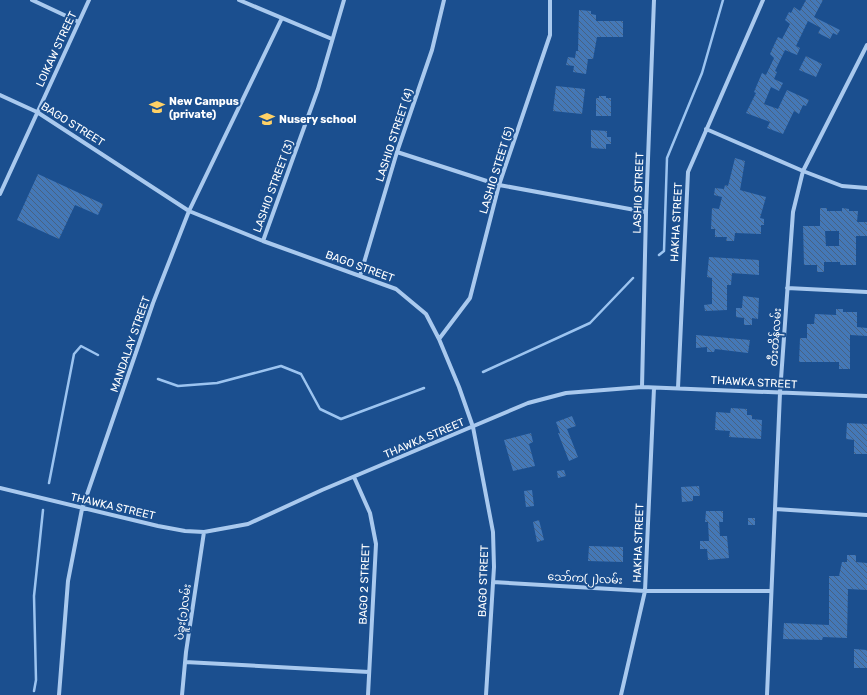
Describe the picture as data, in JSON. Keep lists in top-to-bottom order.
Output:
{
  "streets": {
    "street": [
      "LOIKAW STREET",
      "BAGO STREET",
      "LASHIO STREET (4)",
      "LASHIO STEET (5)",
      "LASHIO STREET (3)",
      "LASHIO STREET",
      "HAKHA STREET",
      "တီးတိန်လမ်း",
      "MANDALAY STREET",
      "THAWKA STREET",
      "သော်က(၂)လမ်း",
      "BAGO 2 STREET",
      "ပဲခူး(၁)လမ်း"
    ]
  },
  "crossings": [
    ["LOIKAW STREET", "BAGO STREET"],
    ["BAGO STREET", "LASHIO STREET (4)"],
    ["BAGO STREET", "LASHIO STEET (5)"],
    ["BAGO STREET", "LASHIO STREET (3)"],
    ["BAGO STREET", "MANDALAY STREET"],
    ["BAGO STREET", "THAWKA STREET"],
    ["BAGO STREET", "သော်က(၂)လမ်း"],
    ["LASHIO STREET", "THAWKA STREET"],
    ["HAKHA STREET", "THAWKA STREET"],
    ["HAKHA STREET", "သော်က(၂)လမ်း"],
    ["တီးတိန်လမ်း", "THAWKA STREET"],
    ["တီးတိန်လမ်း", "သော်က(၂)လမ်း"],
    ["MANDALAY STREET", "THAWKA STREET"],
    ["THAWKA STREET", "BAGO 2 STREET"],
    ["THAWKA STREET", "ပဲခူး(၁)လမ်း"]
  ],
  "places": {
    "school or university": ["New Campus (private)", "Nusery school"]
  }
}
